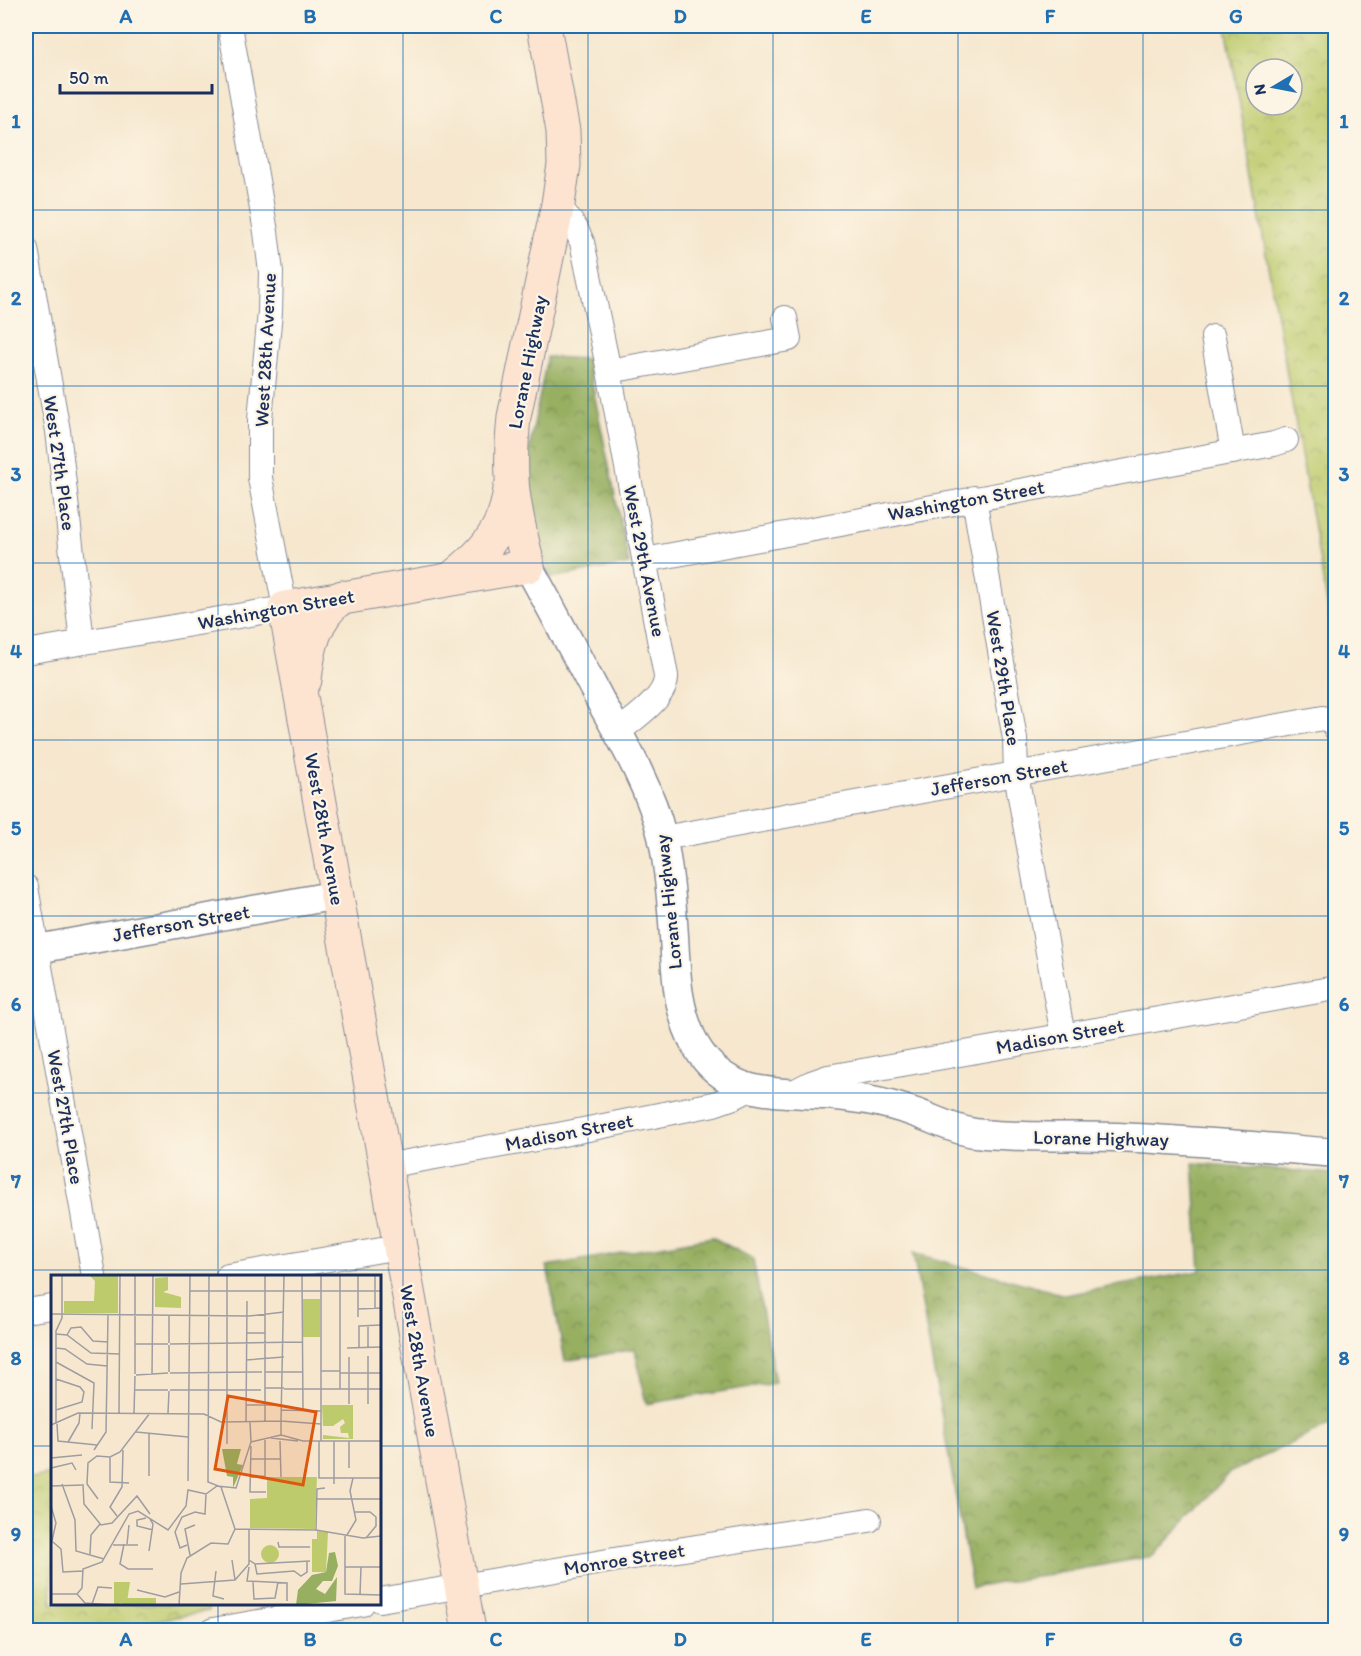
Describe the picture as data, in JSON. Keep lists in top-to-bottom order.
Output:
{
  "streets": {
    "main road": ["West 28th Avenue", "Lorane Highway", "Washington Street"],
    "street": [
      "West 27th Place",
      "West 29th Avenue",
      "West 29th Place",
      "Jefferson Street",
      "Madison Street",
      "Monroe Street"
    ]
  },
  "crossings": [
    ["West 28th Avenue", "Washington Street"],
    ["West 28th Avenue", "Jefferson Street"],
    ["West 28th Avenue", "Madison Street"],
    ["West 28th Avenue", "Monroe Street"],
    ["Lorane Highway", "Washington Street"],
    ["Lorane Highway", "West 29th Avenue"],
    ["Lorane Highway", "Jefferson Street"],
    ["Lorane Highway", "Madison Street"],
    ["West 27th Place", "Washington Street"],
    ["West 27th Place", "Jefferson Street"],
    ["Washington Street", "West 29th Avenue"],
    ["Washington Street", "West 29th Place"],
    ["West 29th Place", "Jefferson Street"],
    ["West 29th Place", "Madison Street"]
  ],
  "scale_bar": "50 m",
  "north": "left",
  "grid": {
    "columns": [
      "A",
      "B",
      "C",
      "D",
      "E",
      "F",
      "G"
    ],
    "rows": [
      "1",
      "2",
      "3",
      "4",
      "5",
      "6",
      "7",
      "8",
      "9"
    ]
  }
}
